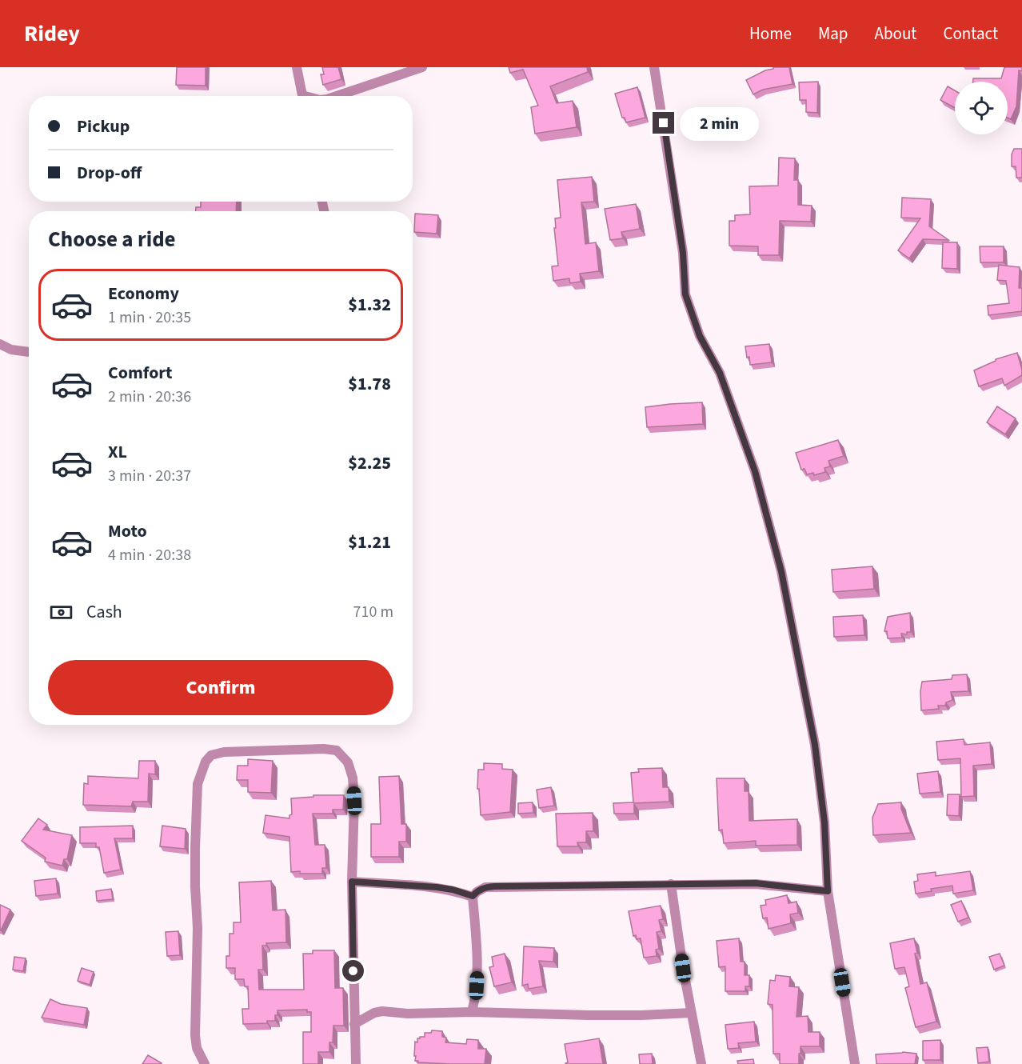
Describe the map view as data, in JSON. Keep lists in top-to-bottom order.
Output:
{
  "page": {
    "header": "Ridey",
    "nav": [
      "Home",
      "Map",
      "About",
      "Contact"
    ],
    "banner": ["Pickup", "Drop-off"],
    "bubble": "2 min",
    "heading": "Choose a ride",
    "list": [
      {
        "name": "Economy",
        "note": "1 min · 20:35",
        "value": "$1.32"
      },
      {
        "name": "Comfort",
        "note": "2 min · 20:36",
        "value": "$1.78"
      },
      {
        "name": "XL",
        "note": "3 min · 20:37",
        "value": "$2.25"
      },
      {
        "name": "Moto",
        "note": "4 min · 20:38",
        "value": "$1.21"
      }
    ],
    "pay": ["Cash", "710 m"],
    "buttons": "Confirm"
  }
}
